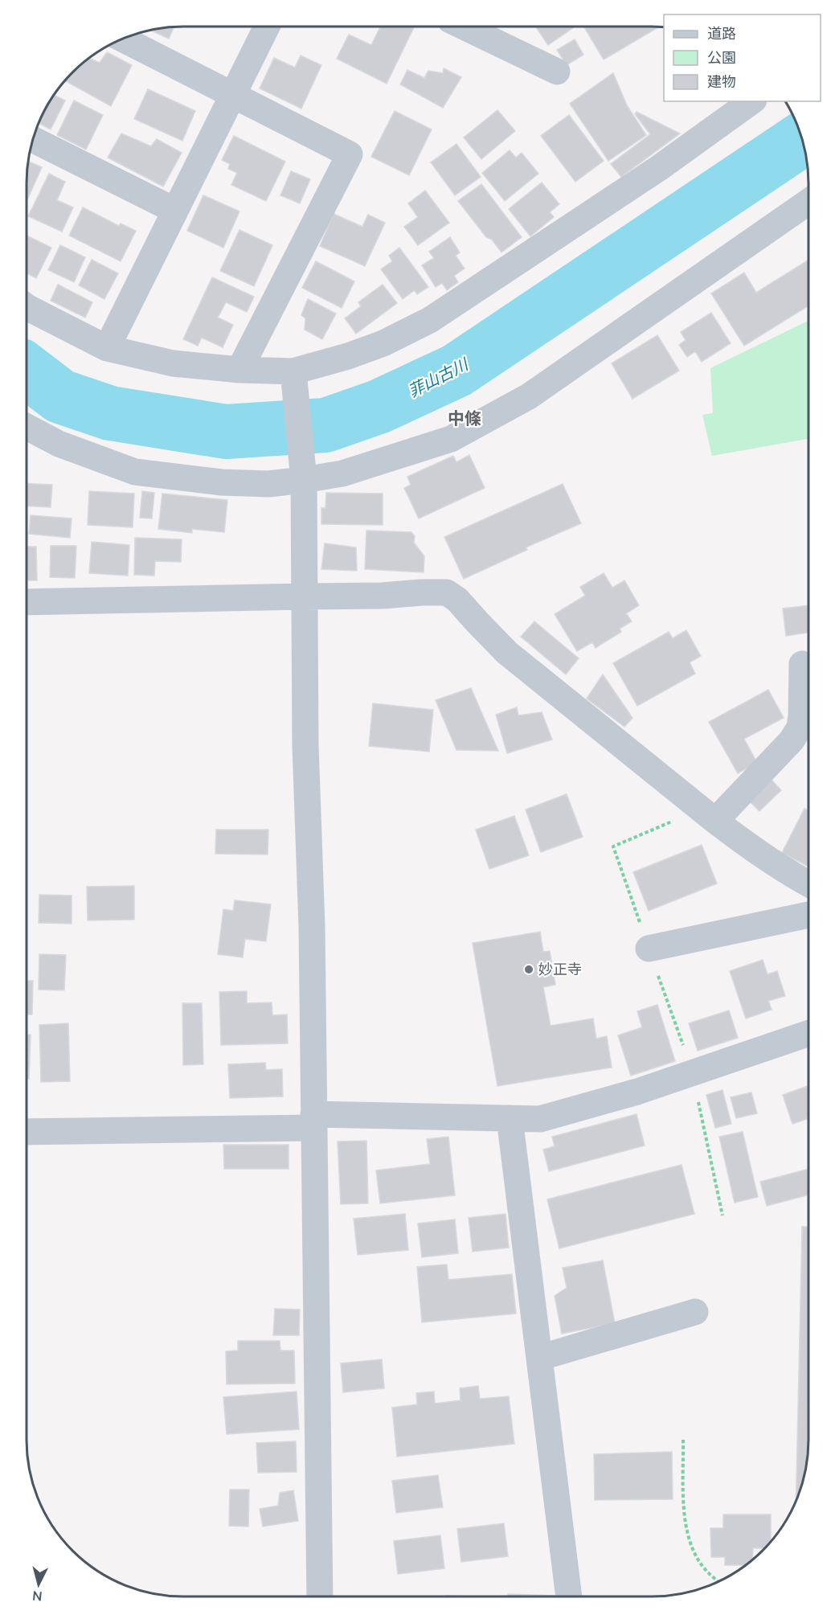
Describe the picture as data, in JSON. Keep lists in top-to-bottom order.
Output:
{
  "districts": ["中條"],
  "water": ["菲山古川"],
  "places": ["妙正寺"],
  "legend": ["道路", "公園", "建物"],
  "north": "bottom"
}
